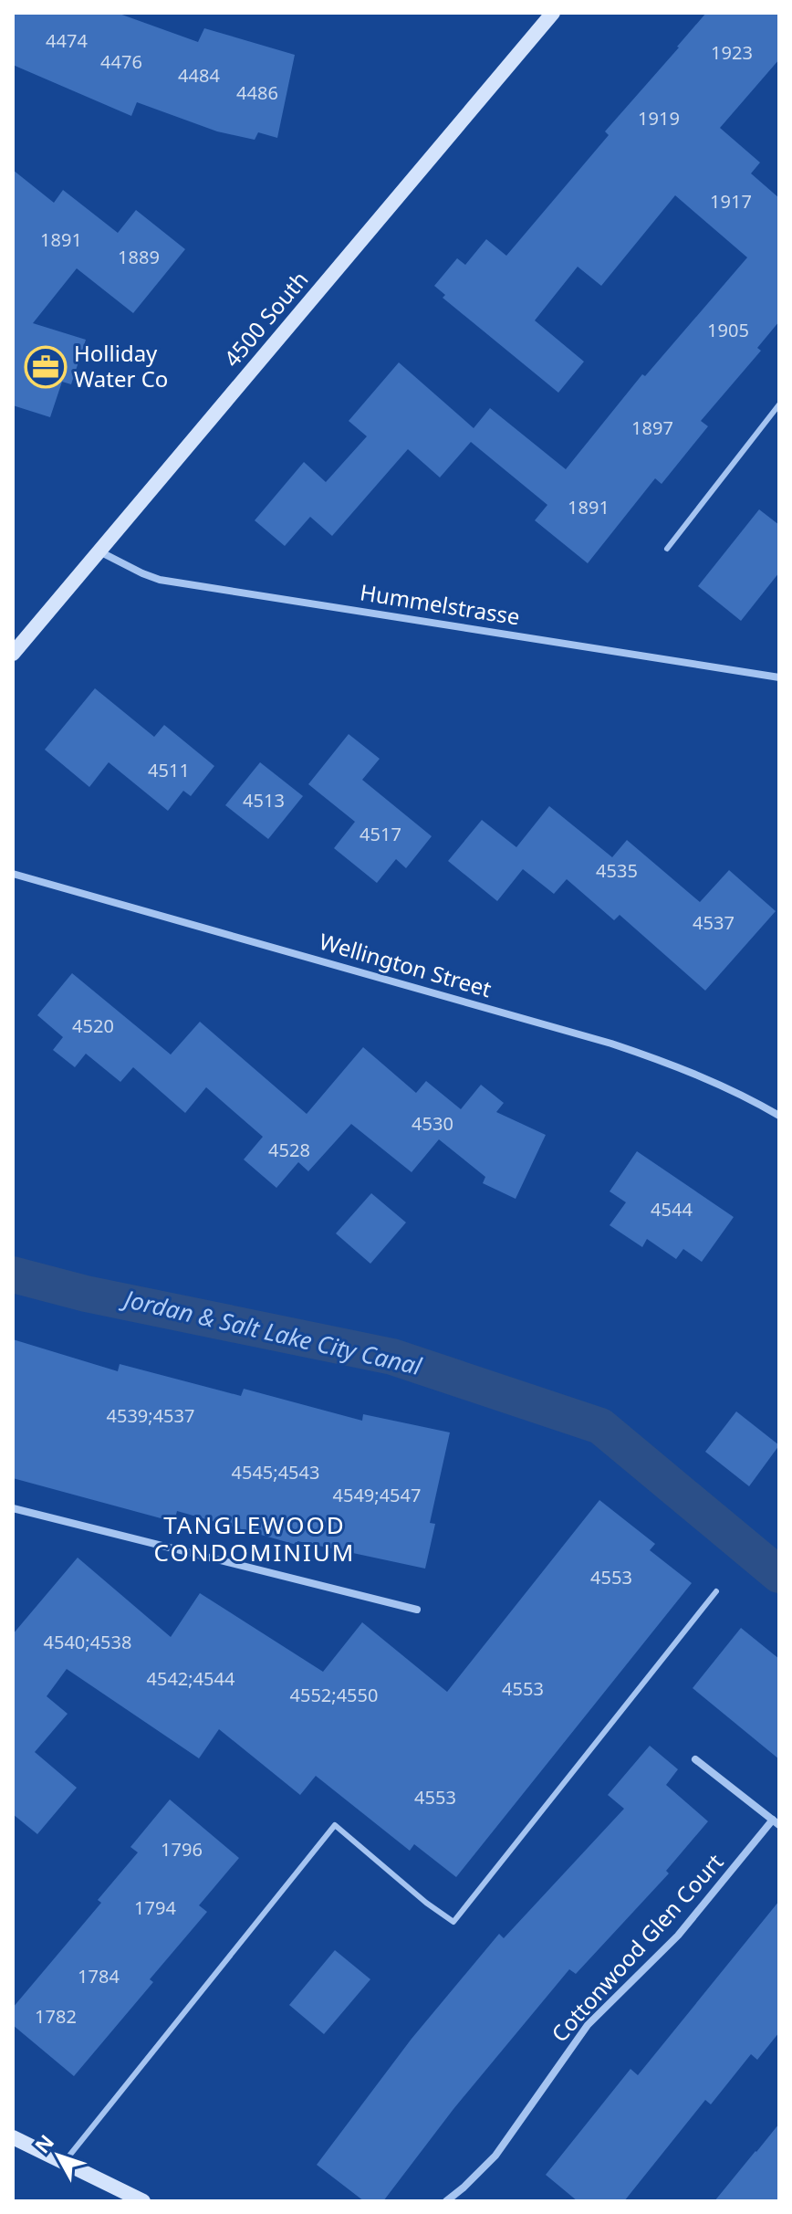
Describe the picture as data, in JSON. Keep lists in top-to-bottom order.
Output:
{
  "streets": {
    "main road": ["4500 South"],
    "street": ["Hummelstrasse", "Wellington Street", "Cottonwood Glen Court"]
  },
  "crossings": [
    ["4500 South", "Hummelstrasse"]
  ],
  "districts": ["TANGLEWOOD CONDOMINIUM"],
  "water": ["Jordan & Salt Lake City Canal"],
  "places": {
    "office": ["Holliday Water Co"]
  },
  "house_numbers": [
    "4474",
    "1923",
    "4476",
    "4484",
    "4486",
    "1919",
    "1917",
    "1891",
    "1889",
    "1905",
    "1897",
    "1891",
    "4511",
    "4513",
    "4517",
    "4535",
    "4537",
    "4520",
    "4530",
    "4528",
    "4544",
    "4539;4537",
    "4545;4543",
    "4549;4547",
    "4553",
    "4540;4538",
    "4542;4544",
    "4553",
    "4552;4550",
    "4553",
    "1796",
    "1794",
    "1784",
    "1782"
  ],
  "north": "top left"
}
